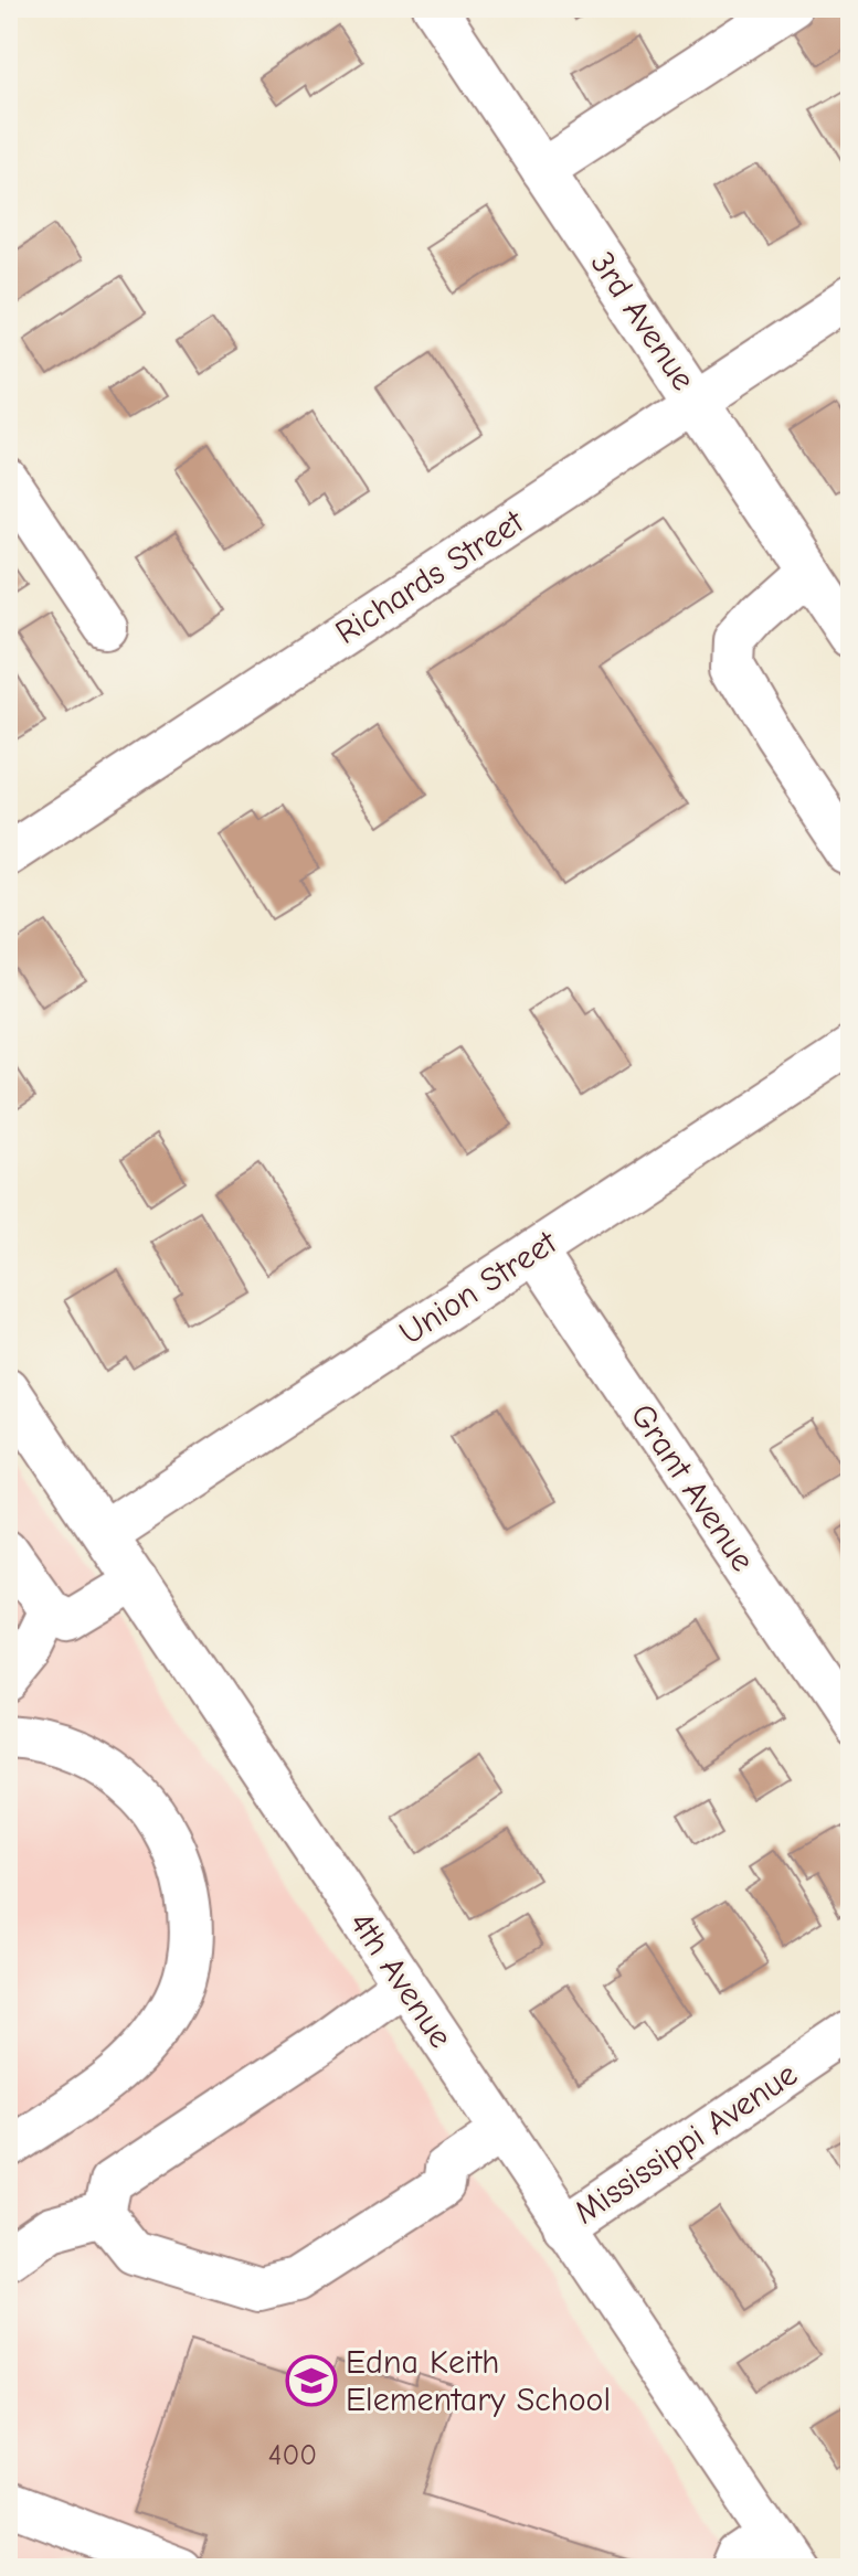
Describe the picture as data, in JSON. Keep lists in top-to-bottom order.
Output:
{
  "streets": {
    "street": [
      "3rd Avenue",
      "Richards Street",
      "Union Street",
      "Grant Avenue",
      "4th Avenue",
      "Mississippi Avenue"
    ]
  },
  "crossings": [
    ["3rd Avenue", "Richards Street"],
    ["Union Street", "Grant Avenue"],
    ["Union Street", "4th Avenue"],
    ["4th Avenue", "Mississippi Avenue"]
  ],
  "places": {
    "school or university": ["Edna Keith Elementary School"]
  },
  "house_numbers": ["400"]
}
